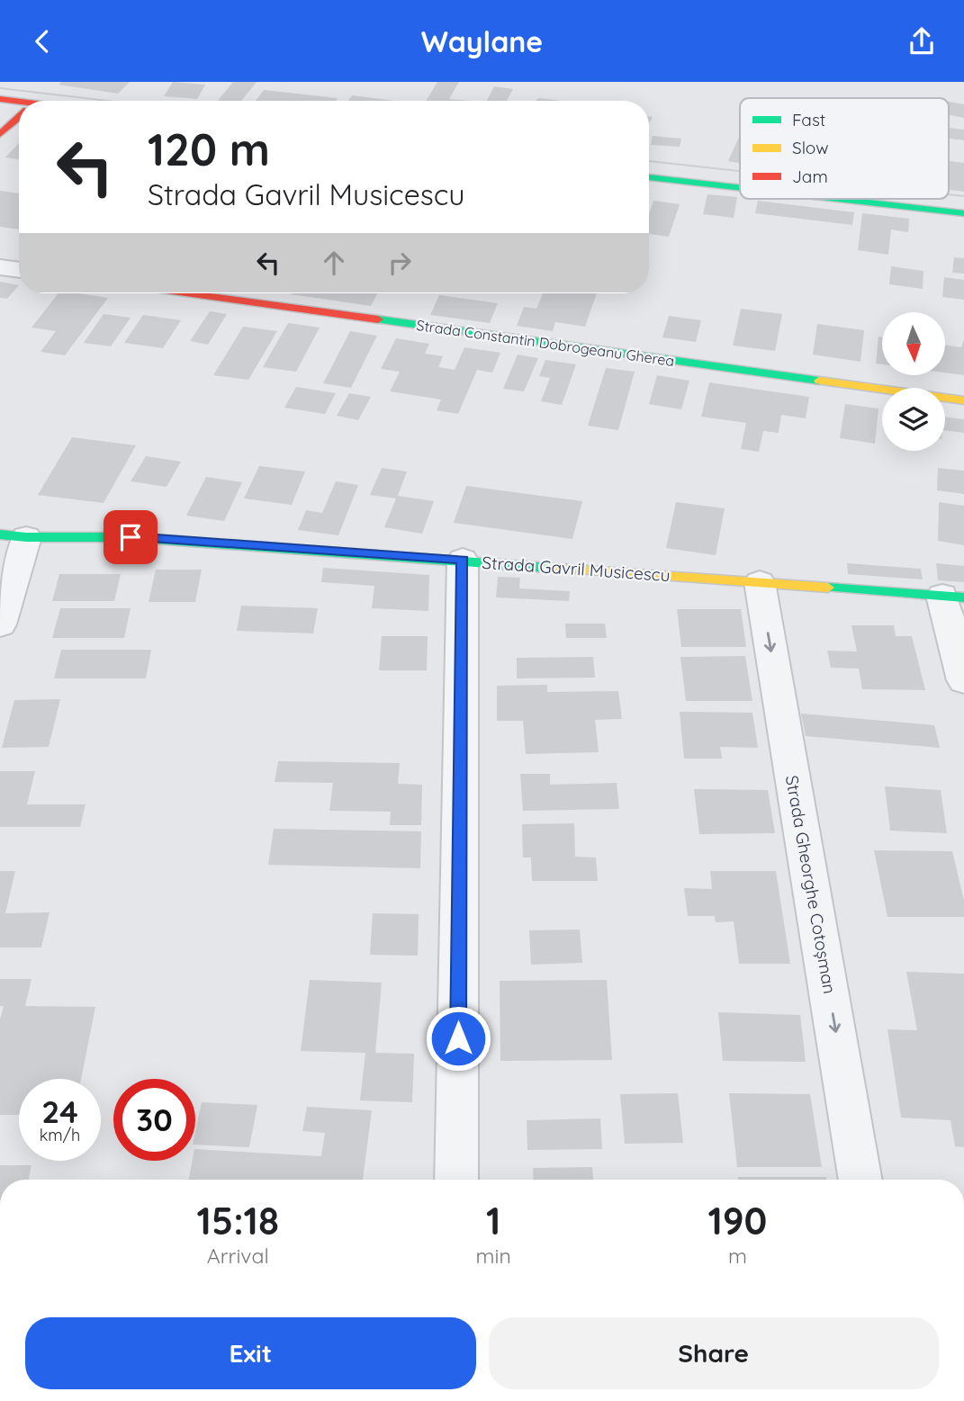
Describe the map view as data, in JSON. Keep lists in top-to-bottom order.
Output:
{
  "streets": {
    "street": ["Strada Constantin Dobrogeanu Gherea", "Strada Gavril Musicescu", "Strada Gheorghe Cotoșman"]
  },
  "crossings": [
    ["Strada Gavril Musicescu", "Strada Gheorghe Cotoșman"]
  ],
  "one_way": ["Strada Gheorghe Cotoșman"],
  "legend": ["Fast", "Slow", "Jam"],
  "north": "bottom",
  "page": {
    "header": "Waylane",
    "turn": ["120 m", "Strada Gavril Musicescu"],
    "speed": "24 km/h",
    "limit": "30",
    "eta": [
      "15:18",
      "Arrival",
      "1",
      "min",
      "190",
      "m"
    ],
    "buttons": ["Exit", "Share"]
  }
}
